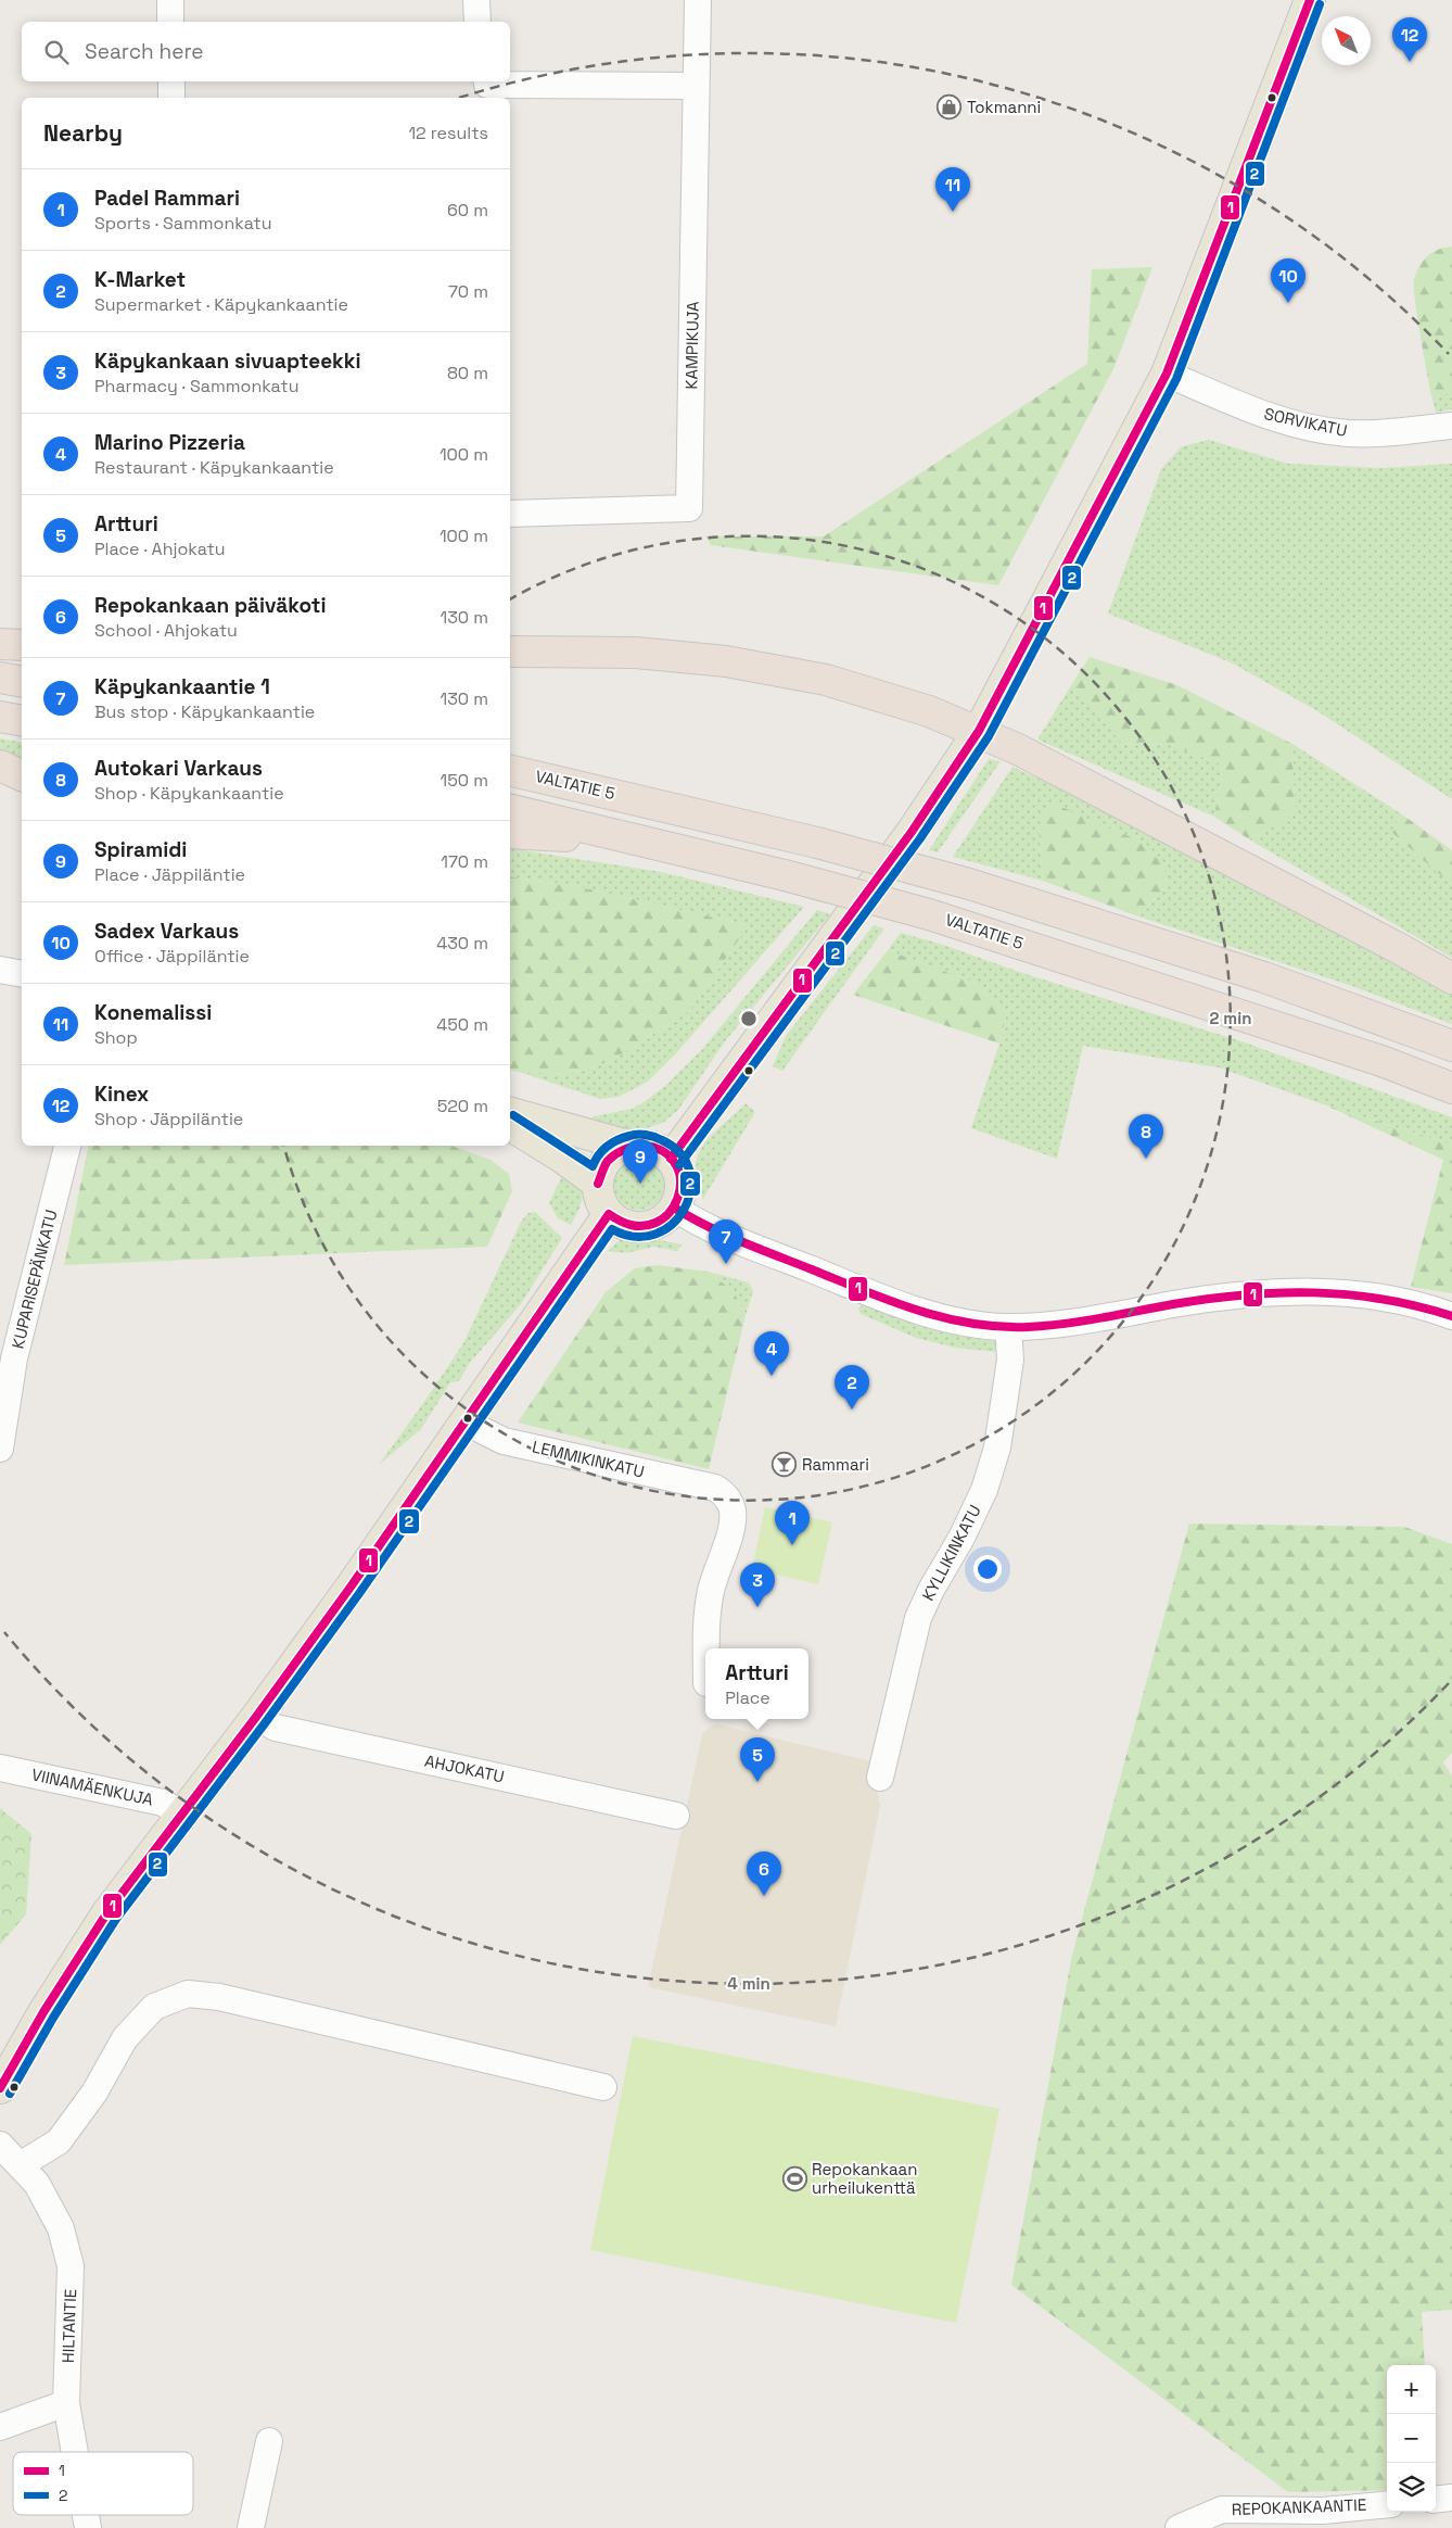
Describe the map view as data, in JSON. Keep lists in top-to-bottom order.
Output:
{
  "streets": {
    "highway": ["VALTATIE 5"],
    "street": [
      "KAMPIKUJA",
      "SORVIKATU",
      "KUPARISEPÄNKATU",
      "LEMMIKINKATU",
      "KYLLIKINKATU",
      "AHJOKATU",
      "VIINAMÄENKUJA",
      "HILTANTIE",
      "REPOKANKAANTIE"
    ]
  },
  "places": {
    "shop": ["Tokmanni"],
    "bar": ["Rammari"],
    "sports": ["Repokankaan urheilukenttä"]
  },
  "lines": ["transit line 1", "transit line 2"],
  "legend": ["1", "2"],
  "north": "top left",
  "page": {
    "pins": [
      "12",
      "11",
      "10",
      "8",
      "9",
      "7",
      "4",
      "2",
      "1",
      "3",
      "5",
      "6"
    ],
    "search": "Search here",
    "heading": ["Nearby", "12 results"],
    "list": [
      {
        "mark": "1",
        "name": "Padel Rammari",
        "note": "Sports · Sammonkatu",
        "value": "60 m"
      },
      {
        "mark": "2",
        "name": "K-Market",
        "note": "Supermarket · Käpykankaantie",
        "value": "70 m"
      },
      {
        "mark": "3",
        "name": "Käpykankaan sivuapteekki",
        "note": "Pharmacy · Sammonkatu",
        "value": "80 m"
      },
      {
        "mark": "4",
        "name": "Marino Pizzeria",
        "note": "Restaurant · Käpykankaantie",
        "value": "100 m"
      },
      {
        "mark": "5",
        "name": "Artturi",
        "note": "Place · Ahjokatu",
        "value": "100 m"
      },
      {
        "mark": "6",
        "name": "Repokankaan päiväkoti",
        "note": "School · Ahjokatu",
        "value": "130 m"
      },
      {
        "mark": "7",
        "name": "Käpykankaantie 1",
        "note": "Bus stop · Käpykankaantie",
        "value": "130 m"
      },
      {
        "mark": "8",
        "name": "Autokari Varkaus",
        "note": "Shop · Käpykankaantie",
        "value": "150 m"
      },
      {
        "mark": "9",
        "name": "Spiramidi",
        "note": "Place · Jäppiläntie",
        "value": "170 m"
      },
      {
        "mark": "10",
        "name": "Sadex Varkaus",
        "note": "Office · Jäppiläntie",
        "value": "430 m"
      },
      {
        "mark": "11",
        "name": "Konemalissi",
        "note": "Shop",
        "value": "450 m"
      },
      {
        "mark": "12",
        "name": "Kinex",
        "note": "Shop · Jäppiläntie",
        "value": "520 m"
      }
    ],
    "popup": ["Artturi", "Place"],
    "map_buttons": ["+", "−"]
  },
  "rings": ["2 min", "4 min"]
}
